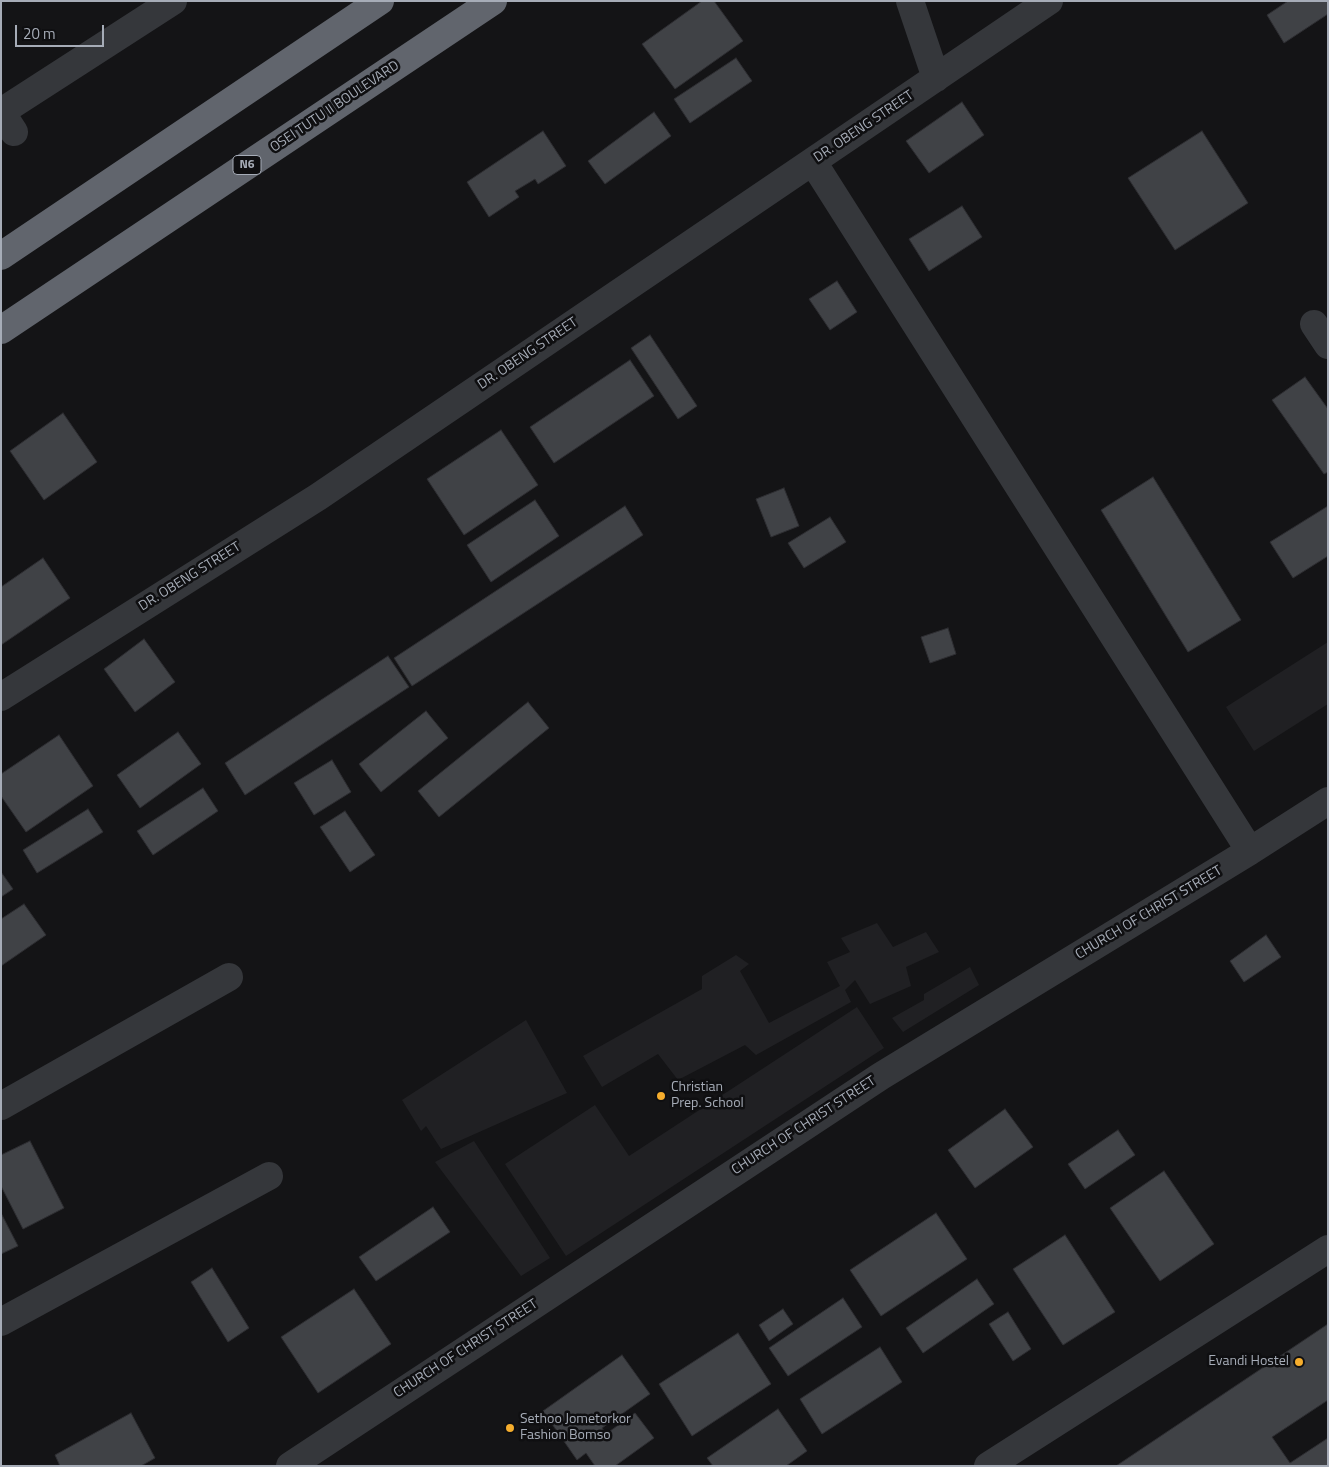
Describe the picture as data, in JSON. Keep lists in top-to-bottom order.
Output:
{
  "streets": {
    "highway": ["OSEI TUTU II BOULEVARD", "N6"],
    "street": ["DR. OBENG STREET", "CHURCH OF CHRIST STREET"]
  },
  "places": ["Christian Prep. School", "Evandi Hostel", "Sethoo Jometorkor Fashion Bomso"],
  "scale_bar": "20 m"
}
